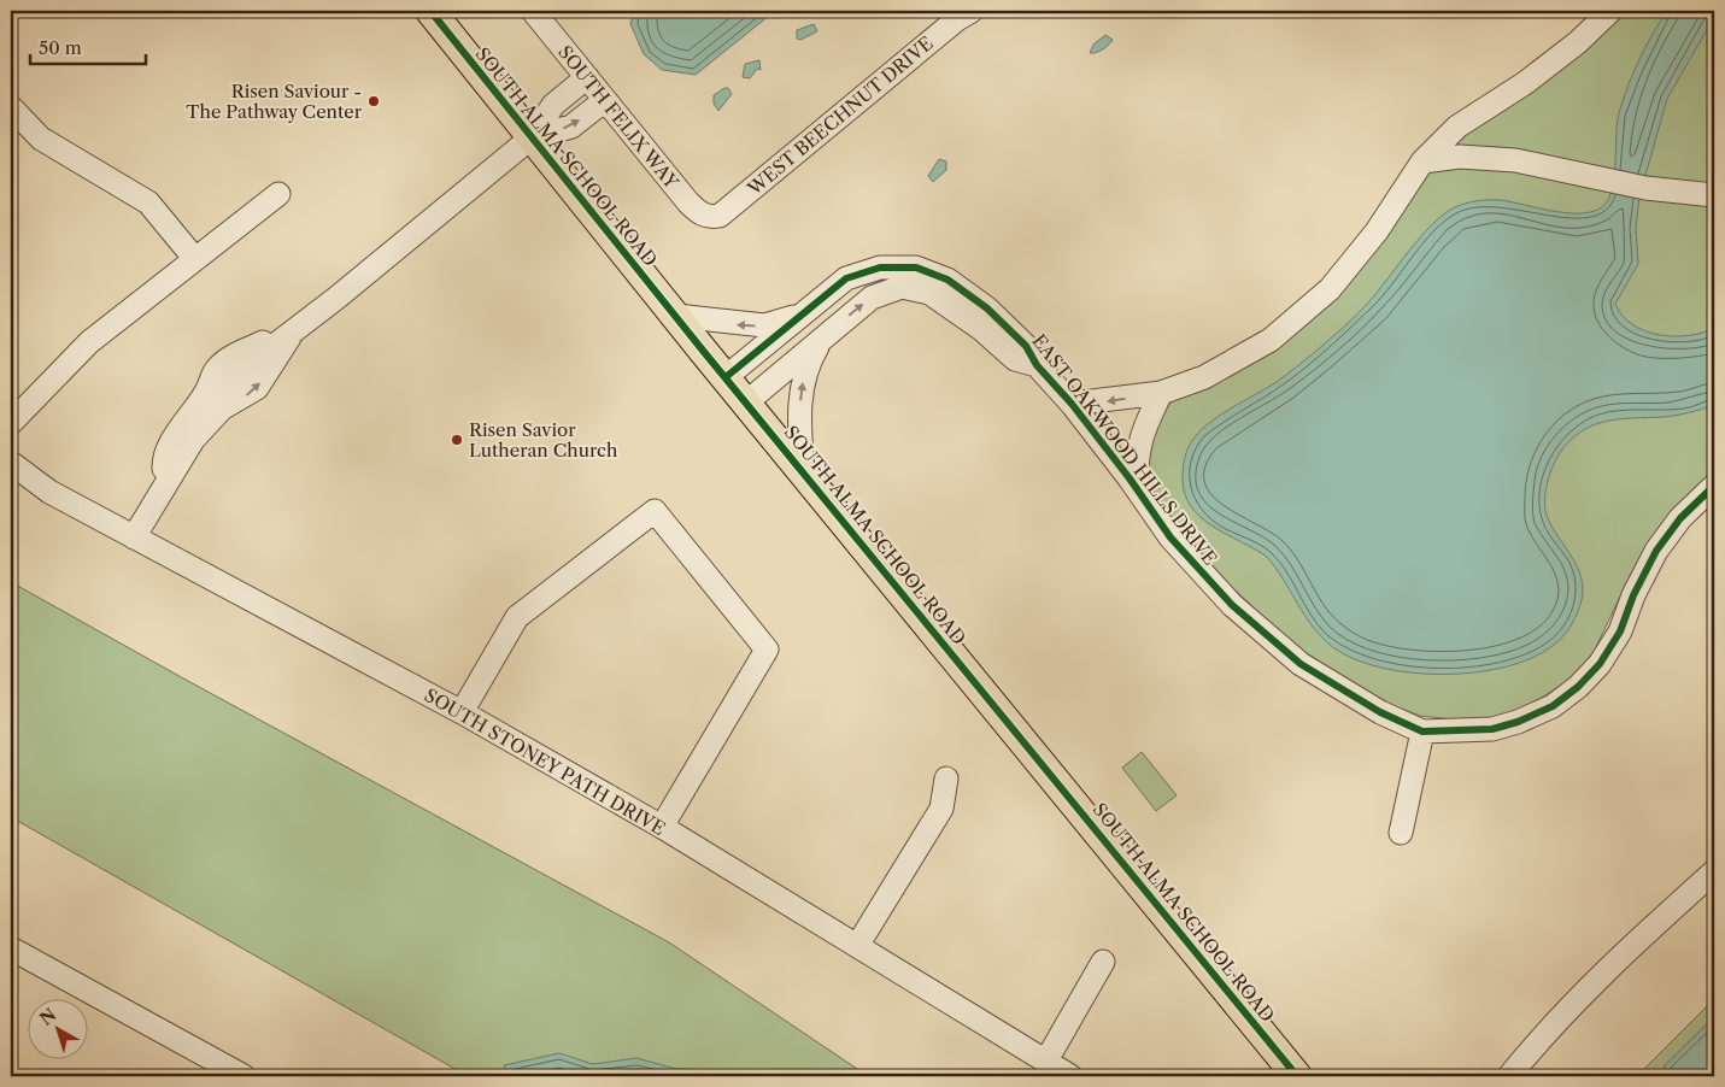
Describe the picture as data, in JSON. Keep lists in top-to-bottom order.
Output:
{
  "streets": {
    "main road": ["SOUTH ALMA SCHOOL ROAD"],
    "street": [
      "WEST BEECHNUT DRIVE",
      "SOUTH FELIX WAY",
      "EAST OAKWOOD HILLS DRIVE",
      "SOUTH STONEY PATH DRIVE"
    ]
  },
  "crossings": [
    ["WEST BEECHNUT DRIVE", "SOUTH FELIX WAY"],
    ["SOUTH ALMA SCHOOL ROAD", "EAST OAKWOOD HILLS DRIVE"]
  ],
  "places": ["Risen Saviour - The Pathway Center", "Risen Savior Lutheran Church"],
  "scale_bar": "50 m",
  "north": "top left"
}
